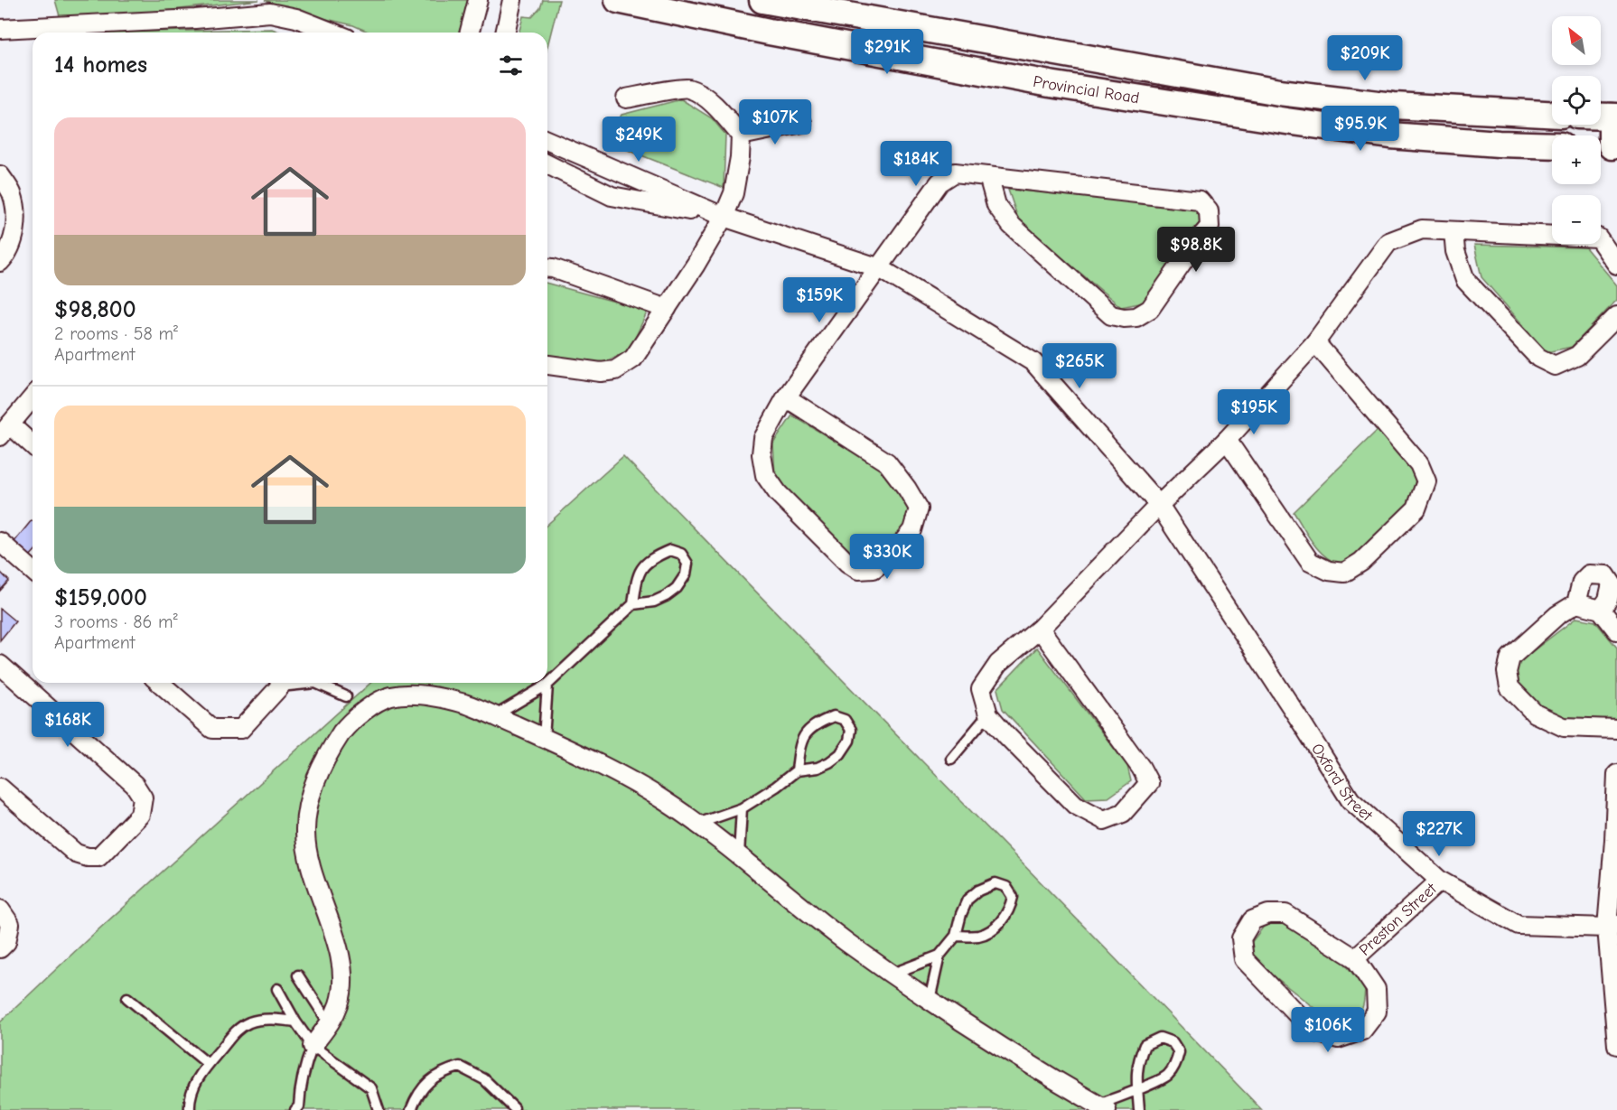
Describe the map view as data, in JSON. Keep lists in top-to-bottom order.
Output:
{
  "streets": {
    "street": ["Provincial Road", "Oxford Street", "Preston Street"]
  },
  "crossings": [
    ["Oxford Street", "Preston Street"]
  ],
  "north": "top left",
  "page": {
    "map_buttons": ["+", "−"],
    "price": [
      "$291K",
      "$209K",
      "$107K",
      "$95.9K",
      "$249K",
      "$184K",
      "$98.8K",
      "$159K",
      "$265K",
      "$195K",
      "$330K",
      "$168K",
      "$227K",
      "$106K"
    ],
    "heading": "14 homes",
    "list": [
      {
        "name": "$98,800",
        "note": "2 rooms · 58 m² · Apartment"
      },
      {
        "name": "$159,000",
        "note": "3 rooms · 86 m² · Apartment"
      }
    ]
  }
}
